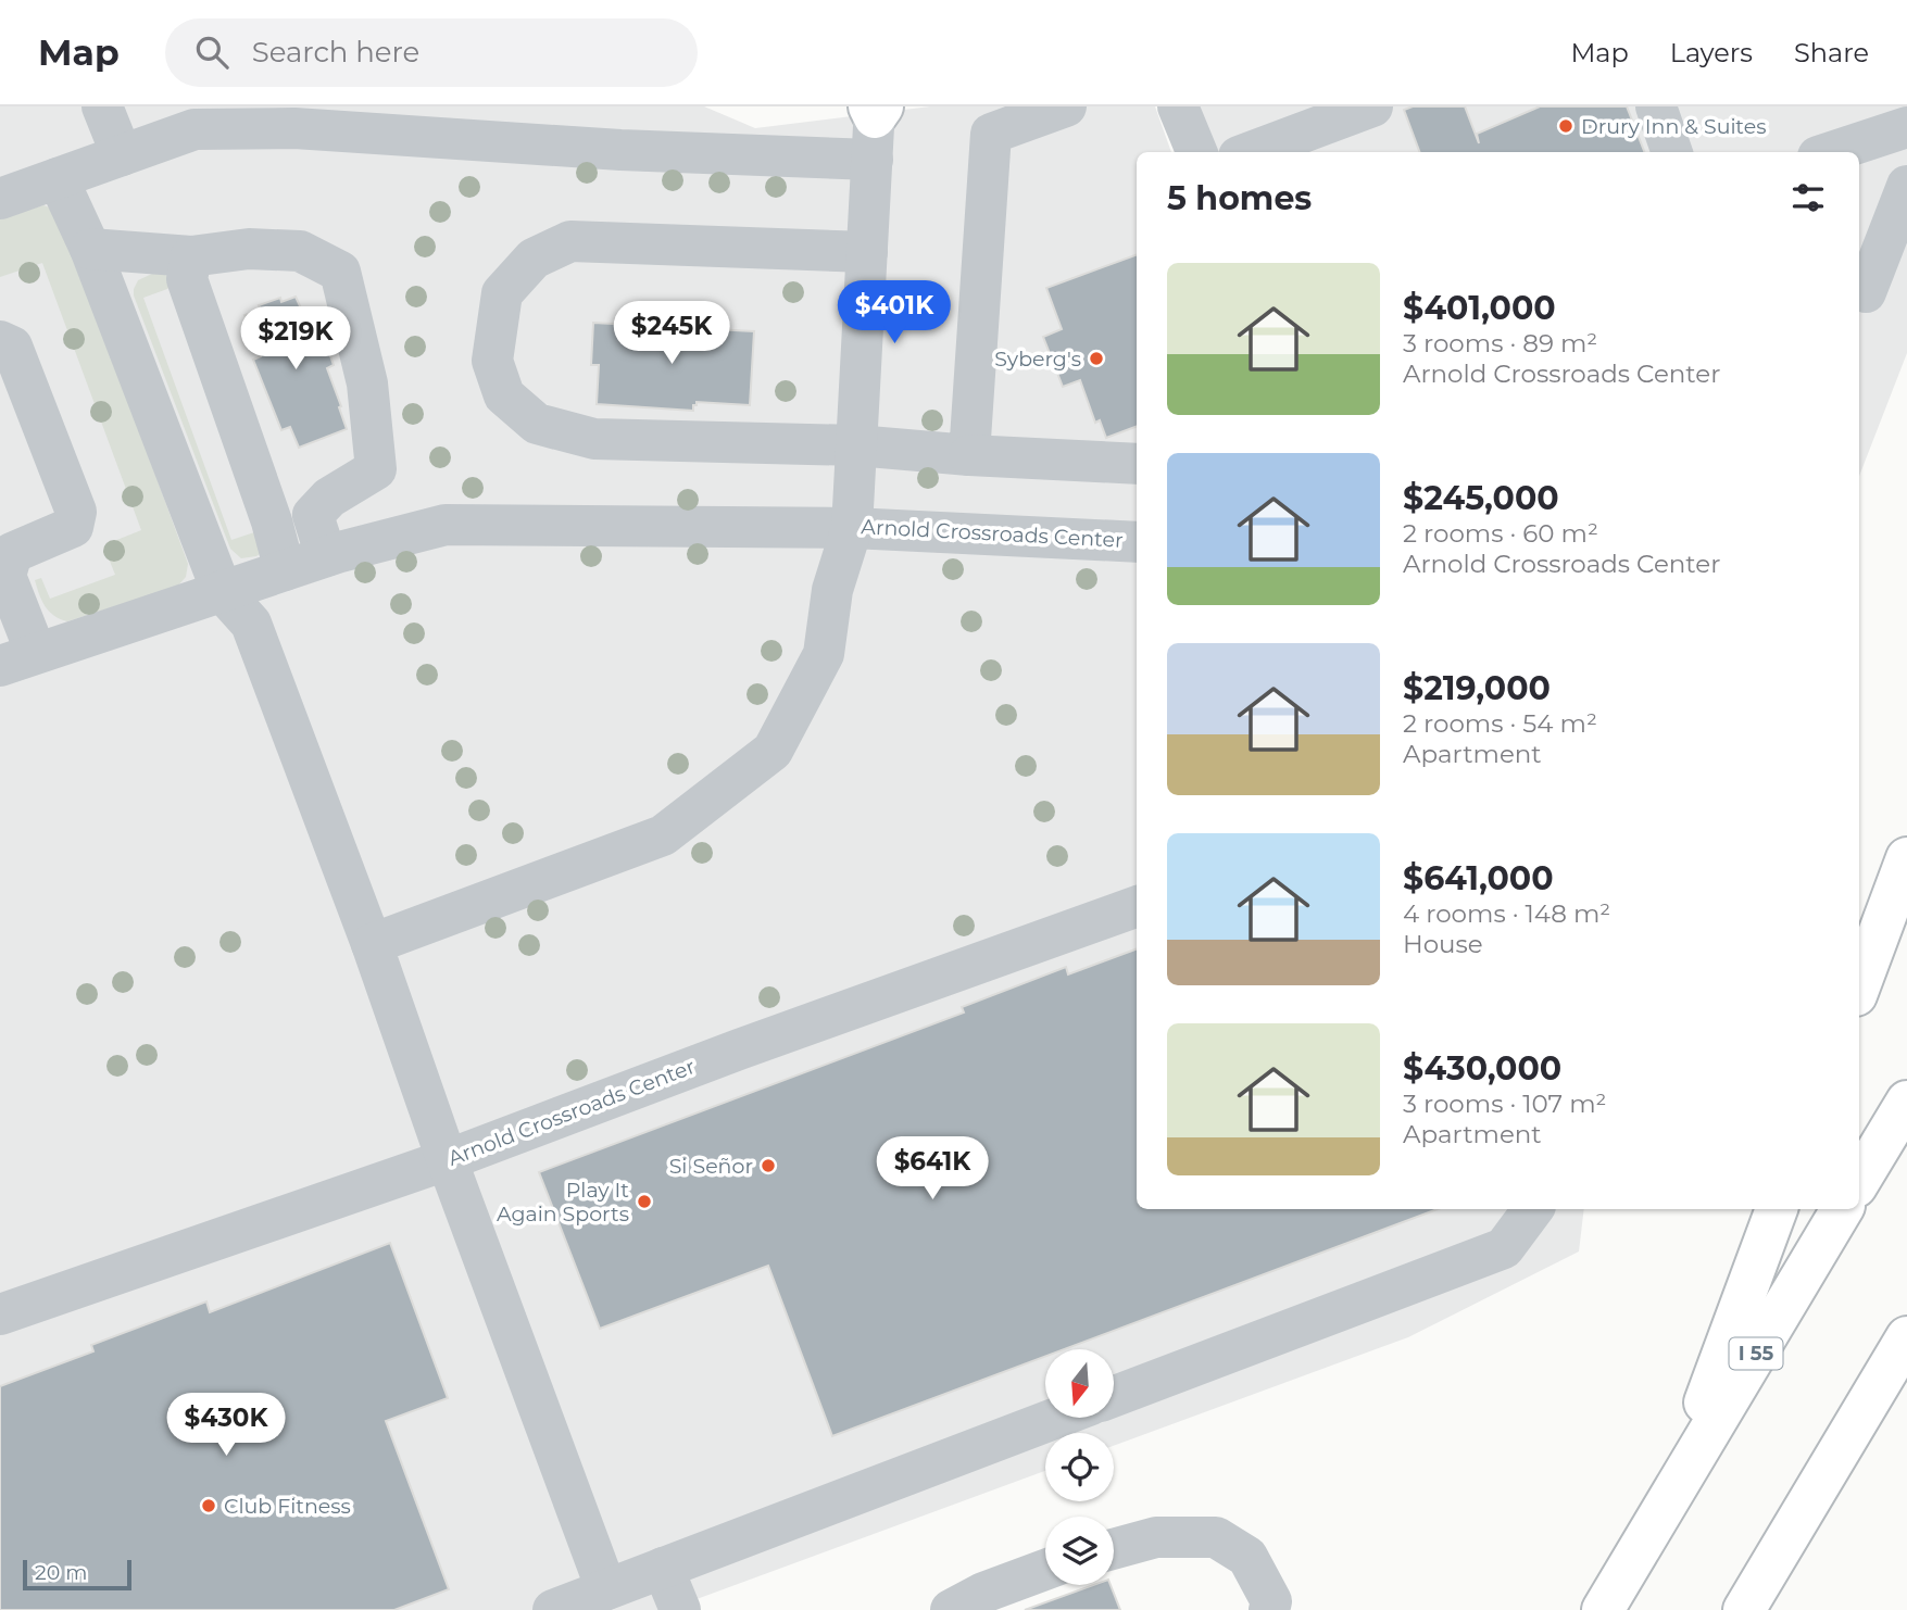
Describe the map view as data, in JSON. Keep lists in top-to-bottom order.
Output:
{
  "streets": {
    "highway": ["I 55"],
    "street": ["Arnold Crossroads Center"]
  },
  "places": [
    "Drury Inn & Suites",
    "Syberg's",
    "Si Señor",
    "Play It Again Sports",
    "Club Fitness"
  ],
  "scale_bar": "20 m",
  "north": "bottom",
  "page": {
    "header": "Map",
    "search": "Search here",
    "nav": ["Map", "Layers", "Share"],
    "heading": "5 homes",
    "list": [
      {
        "name": "$401,000",
        "note": "3 rooms · 89 m² · Arnold Crossroads Center"
      },
      {
        "name": "$245,000",
        "note": "2 rooms · 60 m² · Arnold Crossroads Center"
      },
      {
        "name": "$219,000",
        "note": "2 rooms · 54 m² · Apartment"
      },
      {
        "name": "$641,000",
        "note": "4 rooms · 148 m² · House"
      },
      {
        "name": "$430,000",
        "note": "3 rooms · 107 m² · Apartment"
      }
    ],
    "price": [
      "$401K",
      "$245K",
      "$219K",
      "$641K",
      "$430K"
    ],
    "scale": "20 m"
  }
}
